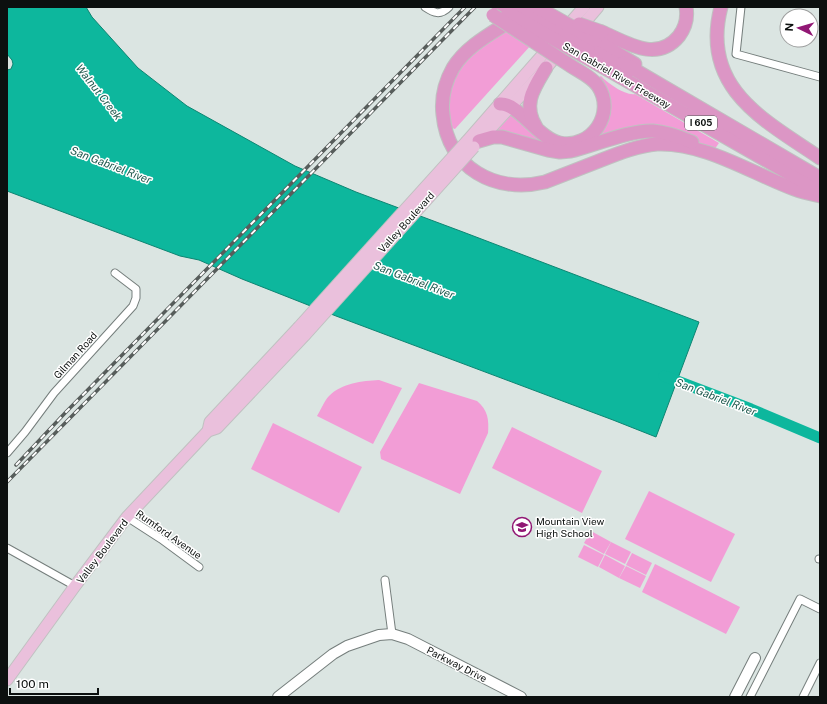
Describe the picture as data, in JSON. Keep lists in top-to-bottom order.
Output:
{
  "streets": {
    "highway": ["San Gabriel River Freeway", "I 605"],
    "main road": ["Valley Boulevard"],
    "street": ["Gilman Road", "Rumford Avenue", "Parkway Drive"]
  },
  "crossings": [
    ["Valley Boulevard", "Rumford Avenue"]
  ],
  "water": ["Walnut Creek", "San Gabriel River"],
  "places": {
    "school or university": ["Mountain View High School"]
  },
  "scale_bar": "100 m",
  "north": "left"
}
